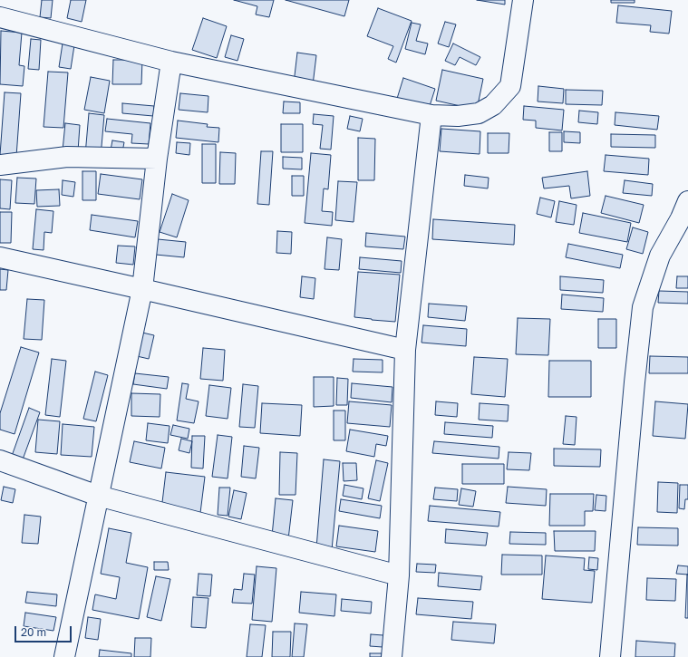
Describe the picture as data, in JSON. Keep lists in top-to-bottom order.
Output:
{
  "scale_bar": "20 m"
}
